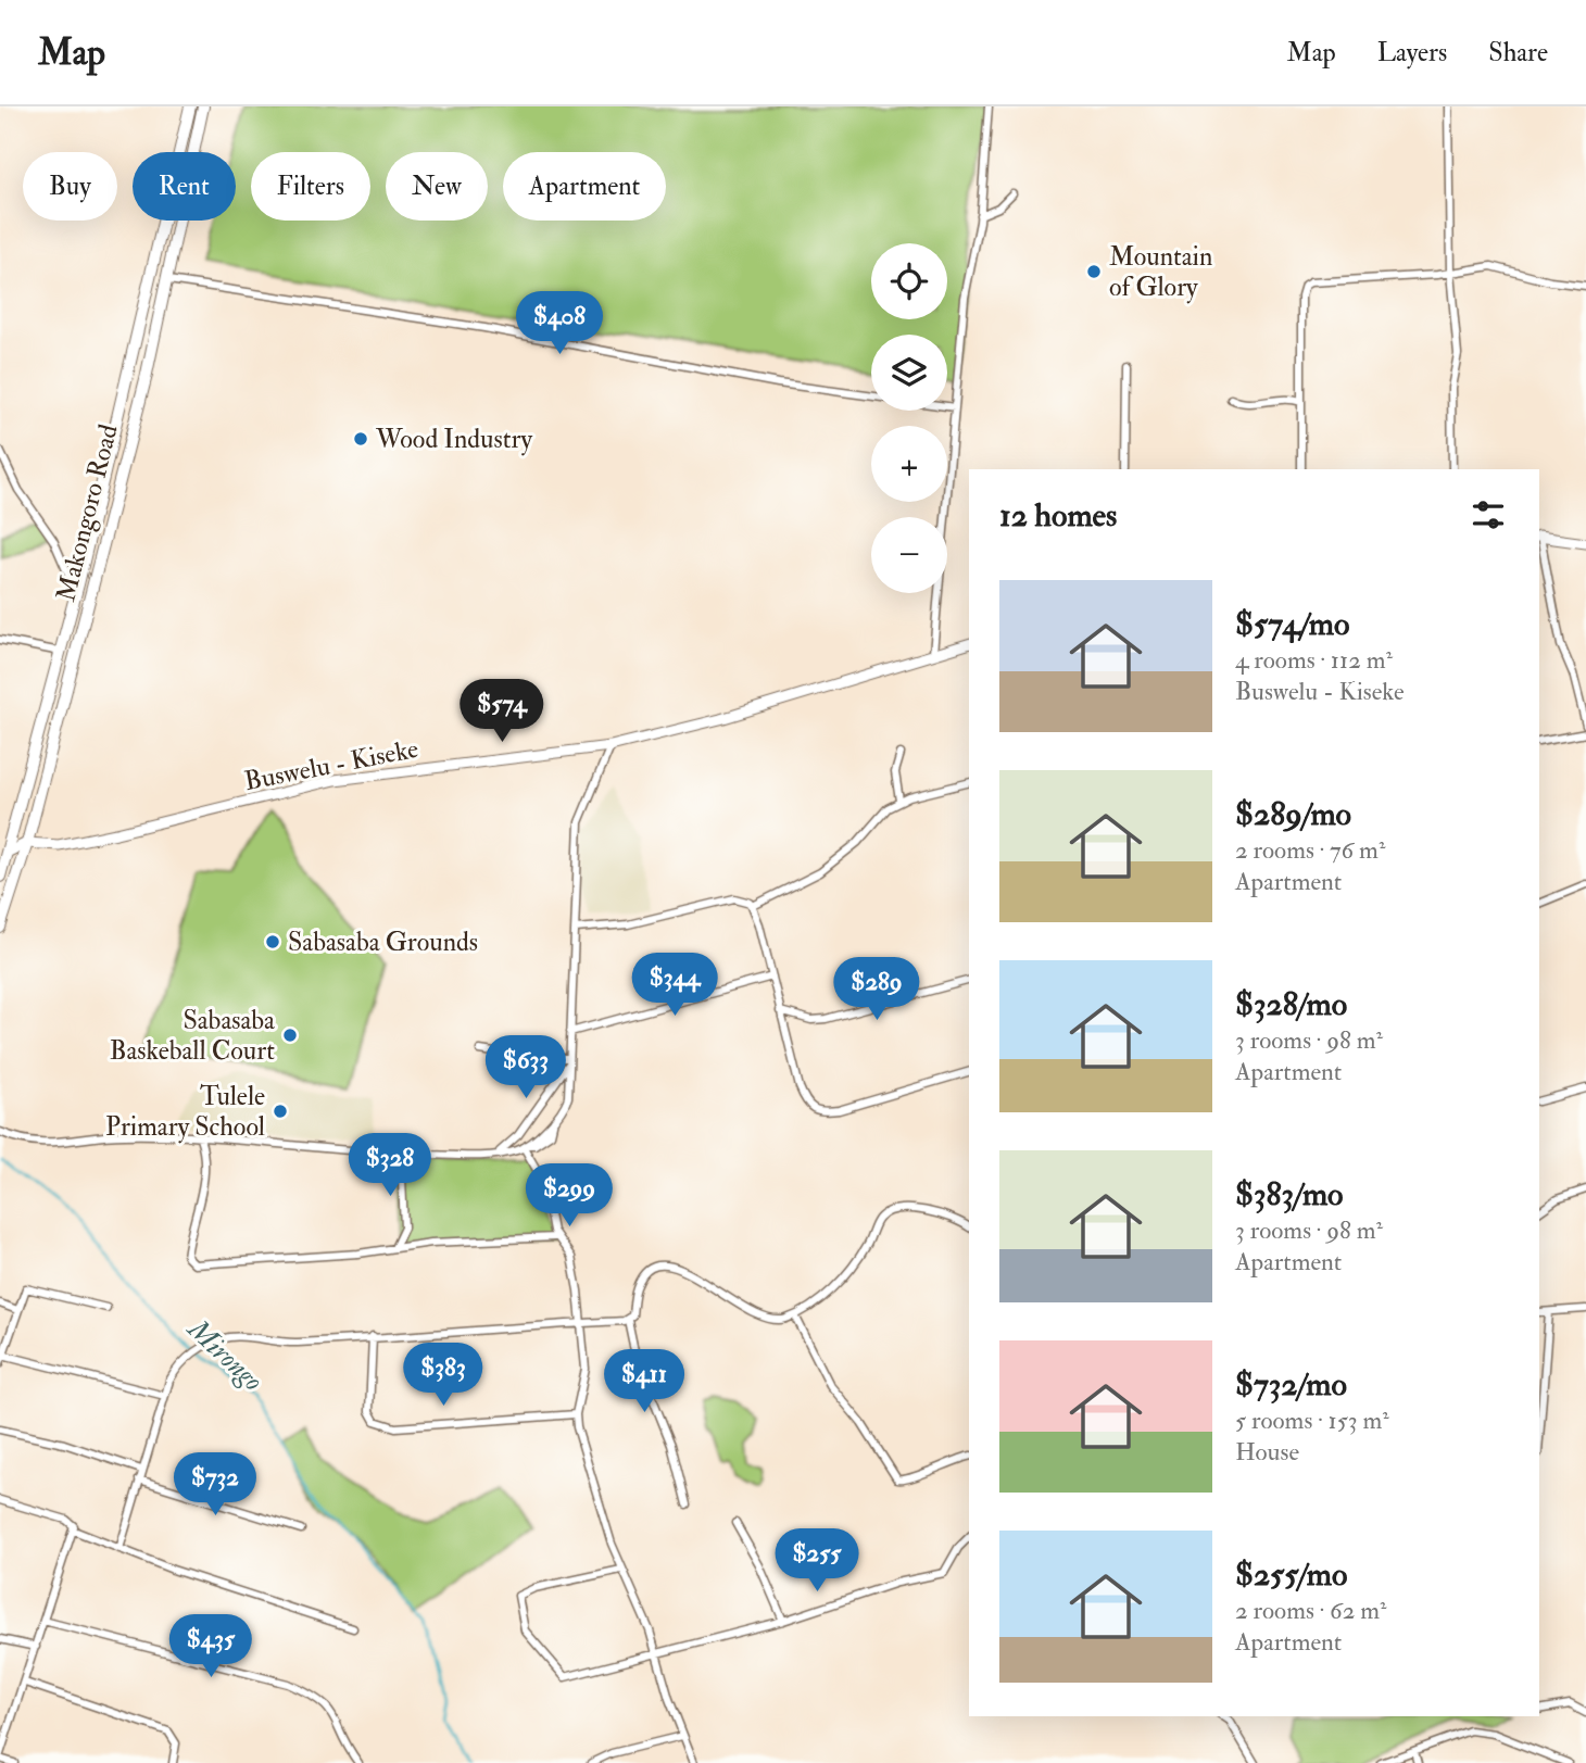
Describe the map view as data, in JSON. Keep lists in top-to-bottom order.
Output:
{
  "streets": {
    "main road": ["Makongoro Road", "Buswelu - Kiseke"]
  },
  "crossings": [
    ["Makongoro Road", "Buswelu - Kiseke"]
  ],
  "water": ["Mirongo"],
  "places": [
    "Mountain of Glory",
    "Wood Industry",
    "Sabasaba Grounds",
    "Sabasaba Baskeball Court",
    "Tulele Primary School"
  ],
  "page": {
    "header": "Map",
    "nav": ["Map", "Layers", "Share"],
    "chip": [
      "Buy",
      "Rent",
      "Filters",
      "New",
      "Apartment"
    ],
    "map_buttons": ["+", "−"],
    "price": [
      "$408",
      "$574",
      "$344",
      "$289",
      "$633",
      "$328",
      "$299",
      "$383",
      "$411",
      "$732",
      "$255",
      "$435"
    ],
    "heading": "12 homes",
    "list": [
      {
        "name": "$574/mo",
        "note": "4 rooms · 112 m² · Buswelu - Kiseke"
      },
      {
        "name": "$289/mo",
        "note": "2 rooms · 76 m² · Apartment"
      },
      {
        "name": "$328/mo",
        "note": "3 rooms · 98 m² · Apartment"
      },
      {
        "name": "$383/mo",
        "note": "3 rooms · 98 m² · Apartment"
      },
      {
        "name": "$732/mo",
        "note": "5 rooms · 153 m² · House"
      },
      {
        "name": "$255/mo",
        "note": "2 rooms · 62 m² · Apartment"
      }
    ]
  }
}
